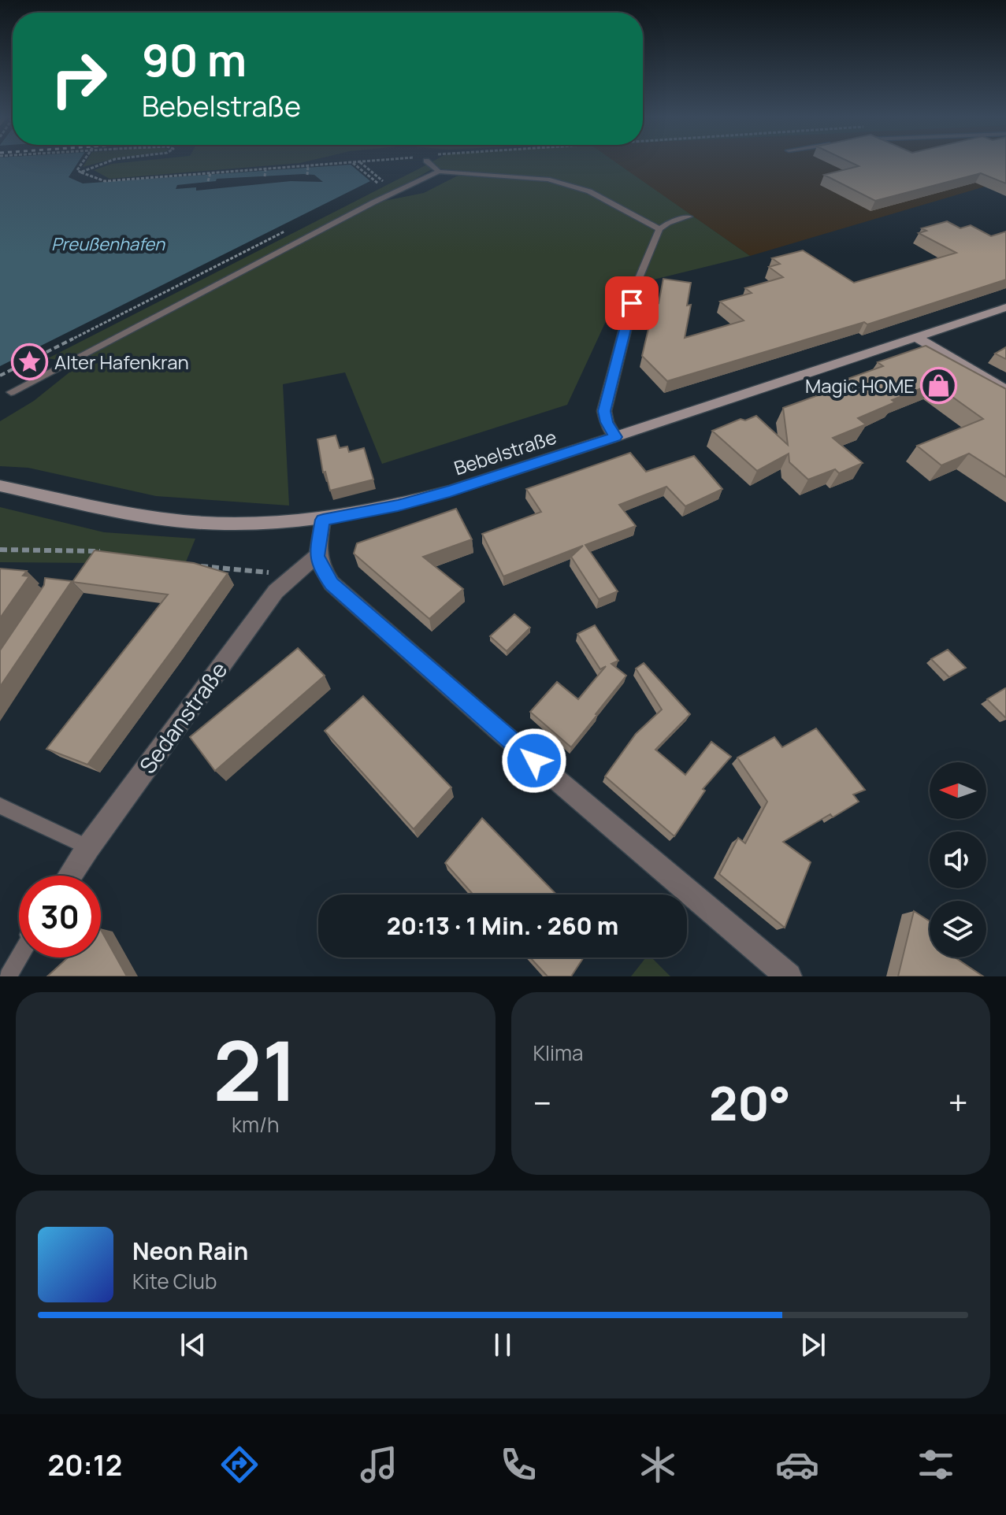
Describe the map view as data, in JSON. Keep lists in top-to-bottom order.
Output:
{
  "streets": {
    "main road": ["Bebelstraße"],
    "street": ["Sedanstraße"]
  },
  "water": ["Preußenhafen"],
  "places": {
    "place": ["Alter Hafenkran"],
    "shop": ["Magic HOME"]
  },
  "north": "left",
  "page": {
    "turn": ["90 m", "Bebelstraße"],
    "limit": "30",
    "trip": "20:13 · 1 Min. · 260 m",
    "tile": [
      ["21", "km/h"],
      "Klima"
    ],
    "heat": ["−", "20°", "+"],
    "song": ["Neon Rain", "Kite Club"],
    "tabs": "20:12"
  }
}
